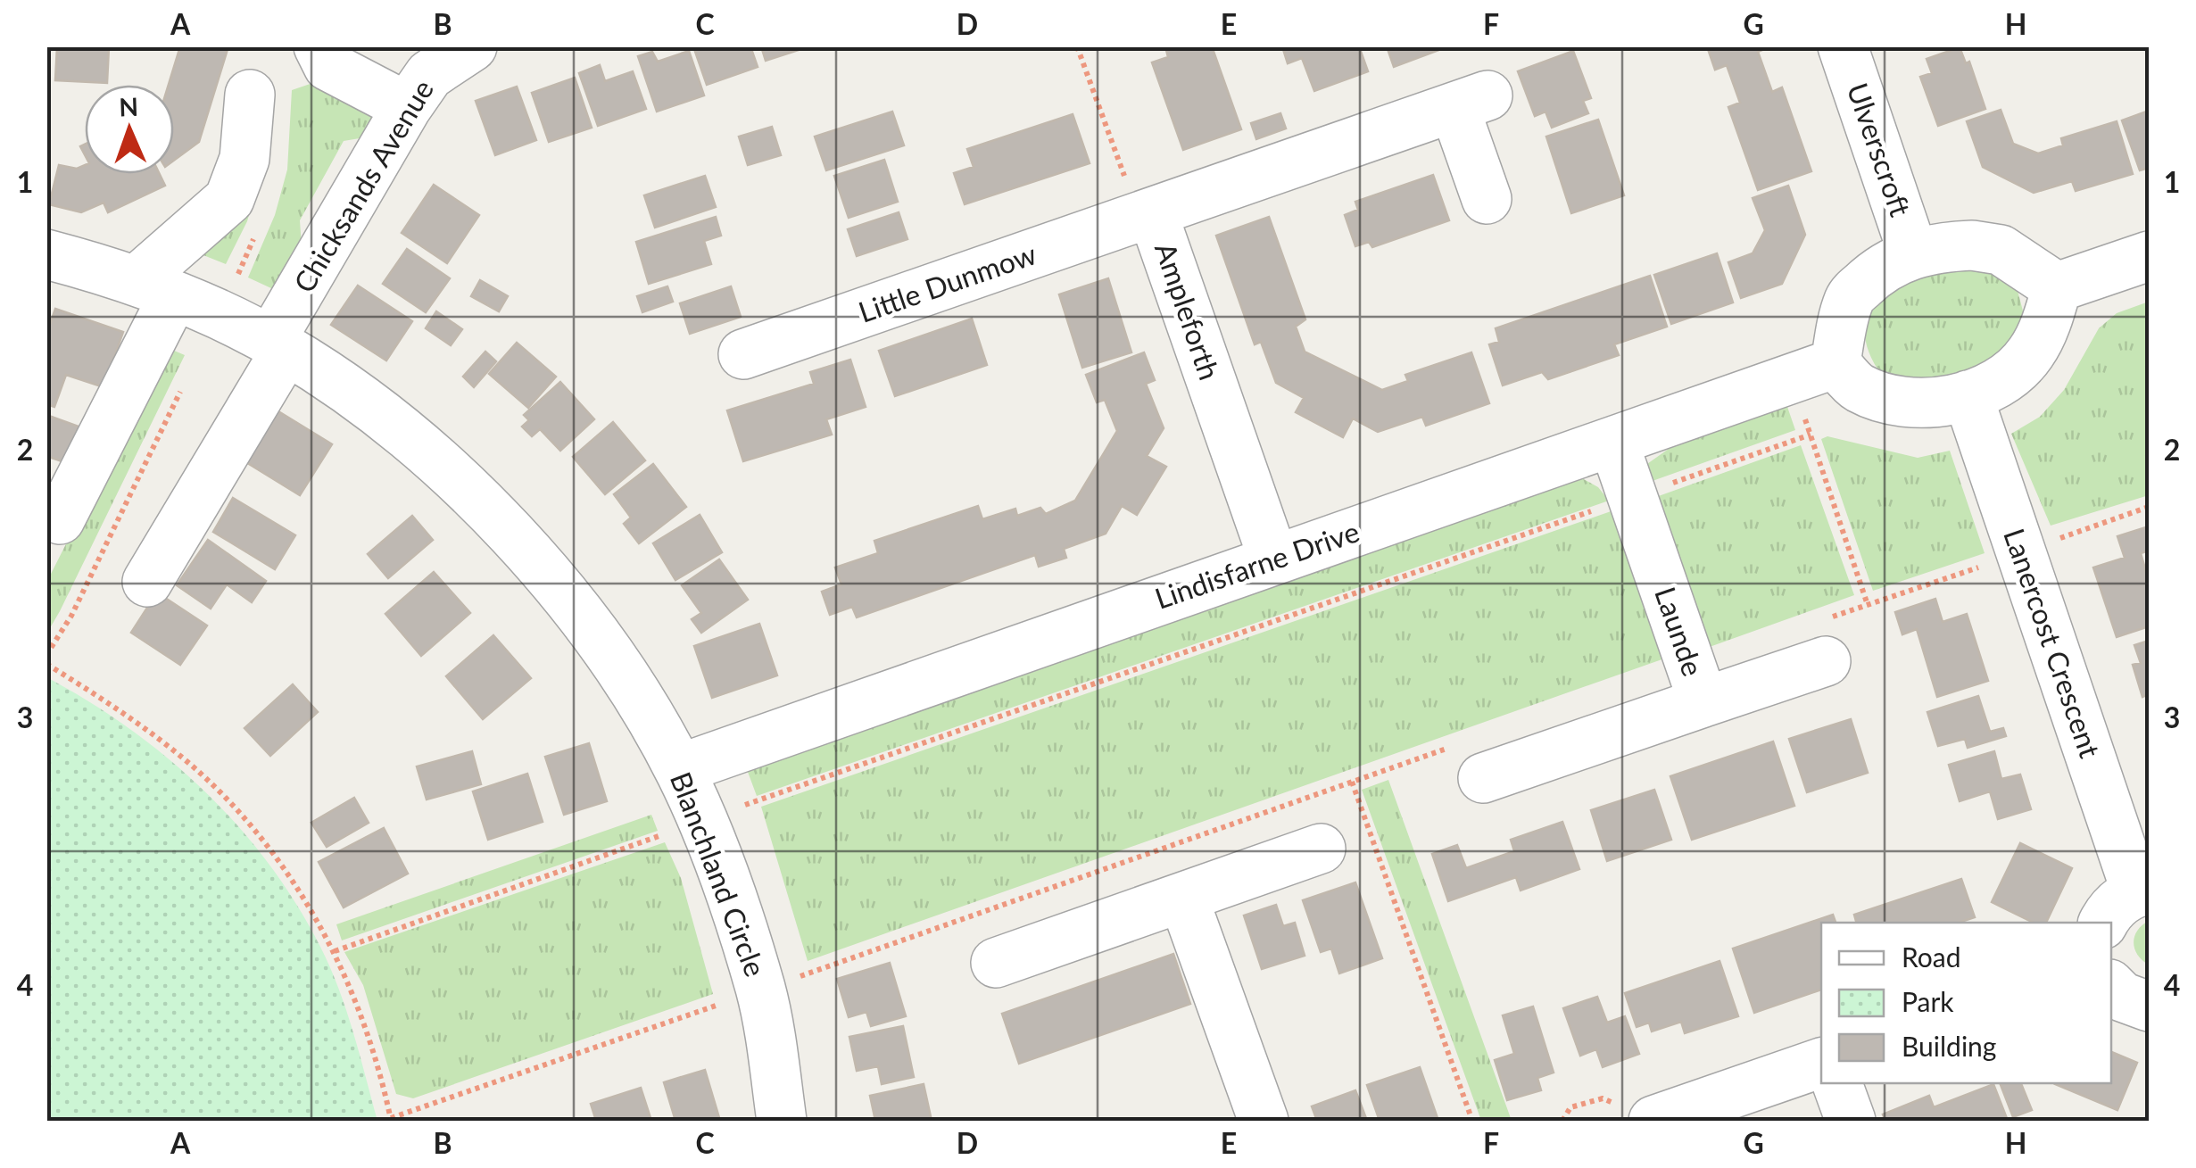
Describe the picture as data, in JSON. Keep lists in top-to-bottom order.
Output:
{
  "streets": {
    "street": [
      "Ulverscroft",
      "Chicksands Avenue",
      "Little Dunmow",
      "Ampleforth",
      "Lindisfarne Drive",
      "Launde",
      "Lanercost Crescent",
      "Blanchland Circle"
    ]
  },
  "crossings": [
    ["Ulverscroft", "Lindisfarne Drive"],
    ["Ulverscroft", "Lanercost Crescent"],
    ["Chicksands Avenue", "Blanchland Circle"],
    ["Little Dunmow", "Ampleforth"],
    ["Ampleforth", "Lindisfarne Drive"],
    ["Lindisfarne Drive", "Launde"],
    ["Lindisfarne Drive", "Lanercost Crescent"],
    ["Lindisfarne Drive", "Blanchland Circle"]
  ],
  "legend": ["Road", "Park", "Building"],
  "north": "top",
  "grid": {
    "columns": [
      "A",
      "B",
      "C",
      "D",
      "E",
      "F",
      "G",
      "H"
    ],
    "rows": [
      "1",
      "2",
      "3",
      "4"
    ]
  }
}
